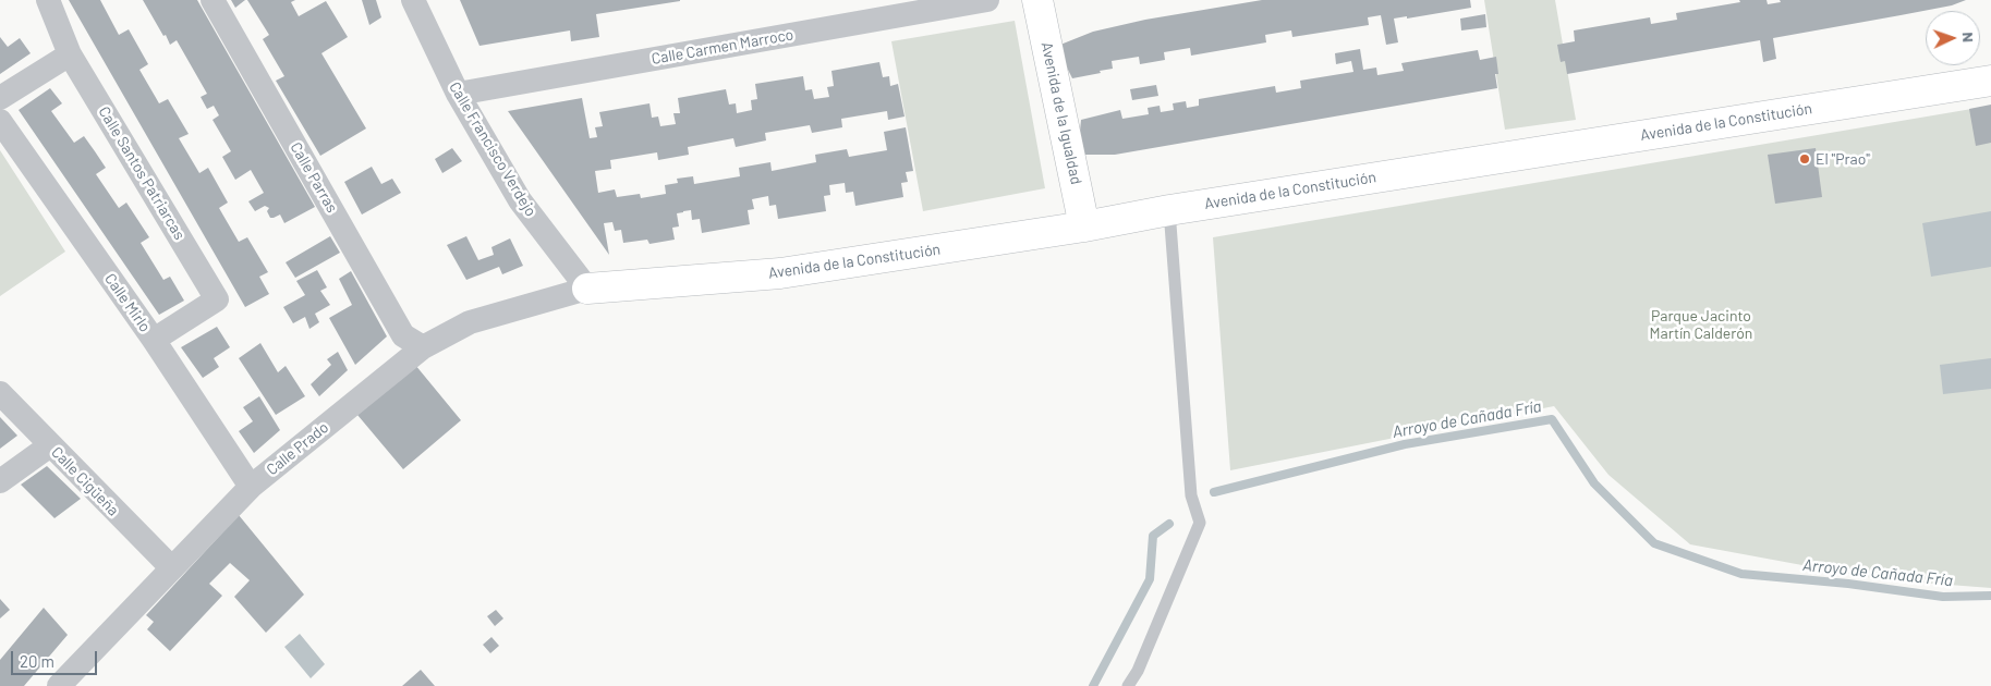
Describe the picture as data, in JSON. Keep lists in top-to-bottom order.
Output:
{
  "streets": {
    "street": [
      "Calle Carmen Marroco",
      "Avenida de la Igualdad",
      "Avenida de la Constitución",
      "Calle Francisco Verdejo",
      "Calle Santos Patriarcas",
      "Calle Parras",
      "Calle Mirlo",
      "Calle Prado",
      "Calle Cigüeña"
    ]
  },
  "crossings": [
    ["Calle Carmen Marroco", "Calle Francisco Verdejo"],
    ["Avenida de la Igualdad", "Avenida de la Constitución"],
    ["Avenida de la Constitución", "Calle Francisco Verdejo"],
    ["Avenida de la Constitución", "Calle Prado"],
    ["Calle Francisco Verdejo", "Calle Prado"],
    ["Calle Santos Patriarcas", "Calle Mirlo"],
    ["Calle Parras", "Calle Prado"],
    ["Calle Mirlo", "Calle Prado"],
    ["Calle Prado", "Calle Cigüeña"]
  ],
  "water": ["Arroyo de Cañada Fría"],
  "parks": ["Parque Jacinto Martín Calderón"],
  "places": ["El \"Prao\""],
  "scale_bar": "20 m",
  "north": "right"
}
